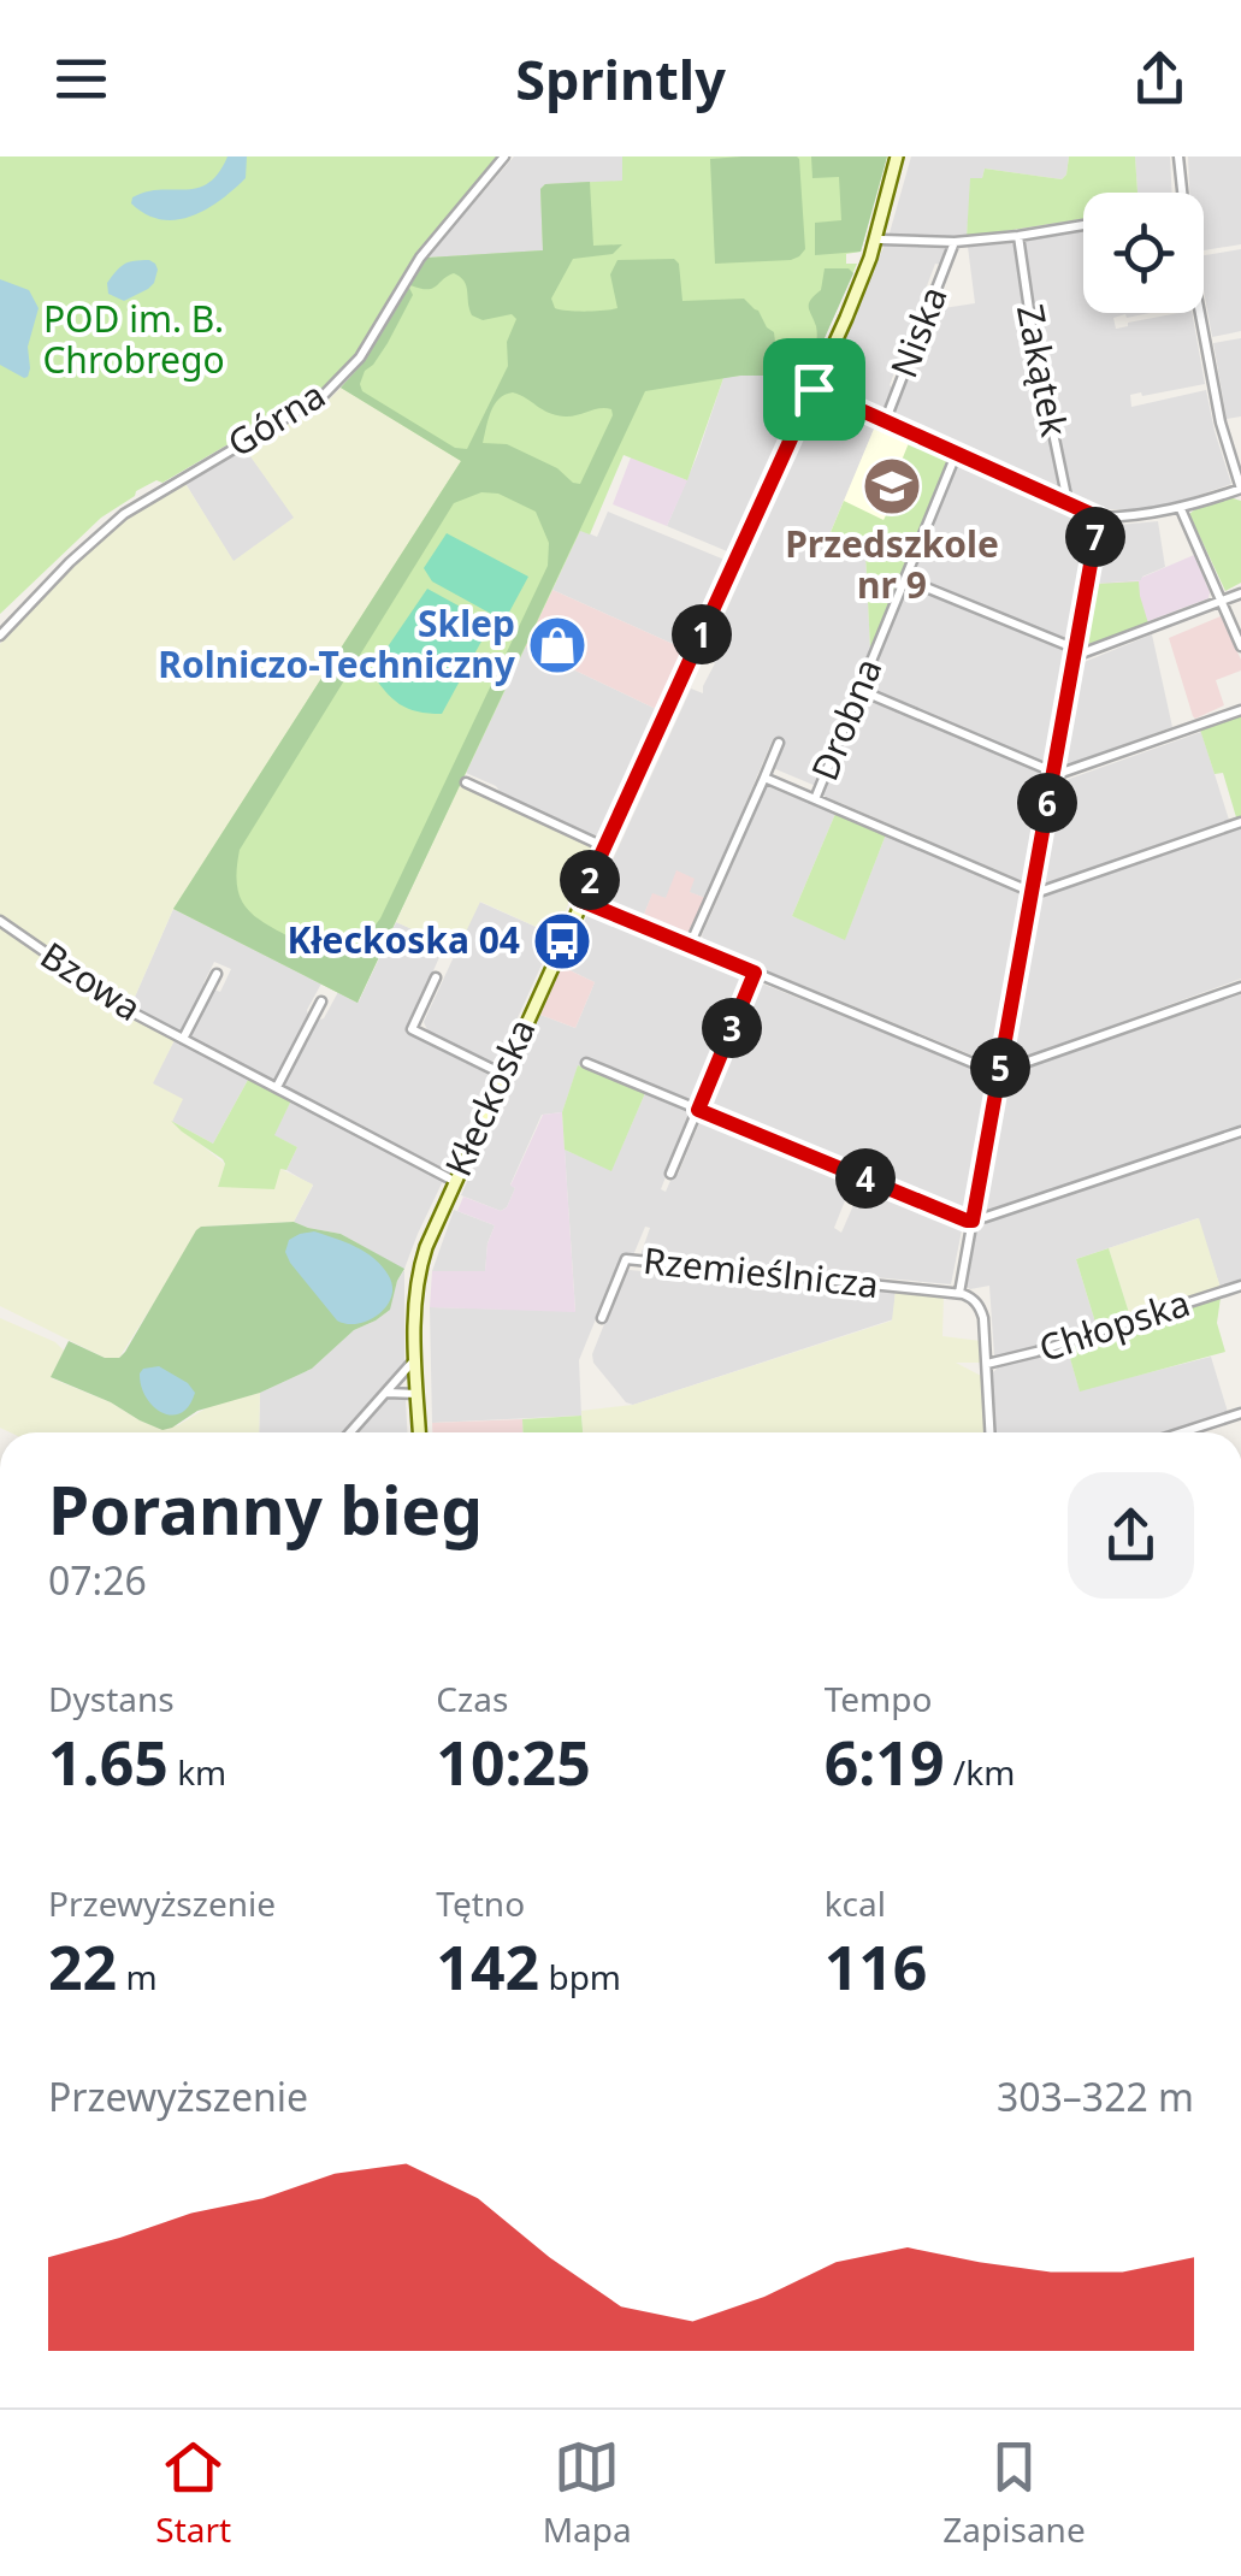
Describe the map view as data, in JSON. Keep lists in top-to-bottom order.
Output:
{
  "streets": {
    "main road": ["Kłeckoska"],
    "street": [
      "Niska",
      "Zakątek",
      "Górna",
      "Drobna",
      "Bzowa",
      "Rzemieślnicza",
      "Chłopska"
    ]
  },
  "crossings": [
    ["Niska", "Zakątek"],
    ["Bzowa", "Kłeckoska"]
  ],
  "parks": ["POD im. B. Chrobrego"],
  "places": {
    "school or university": ["Przedszkole nr 9"],
    "shop": ["Sklep Rolniczo-Techniczny"],
    "bus stop": ["Kłeckoska 04"]
  },
  "page": {
    "header": "Sprintly",
    "pins": [
      "7",
      "1",
      "6",
      "2",
      "3",
      "5",
      "4"
    ],
    "heading": ["Poranny bieg", "07:26"],
    "stats": [
      ["Dystans", "1.65 km"],
      ["Czas", "10:25"],
      ["Tempo", "6:19 /km"],
      ["Przewyższenie", "22 m"],
      ["Tętno", "142 bpm"],
      ["kcal", "116"]
    ],
    "chart": ["Przewyższenie", "303–322 m"],
    "tabs": ["Start", "Mapa", "Zapisane"]
  }
}
